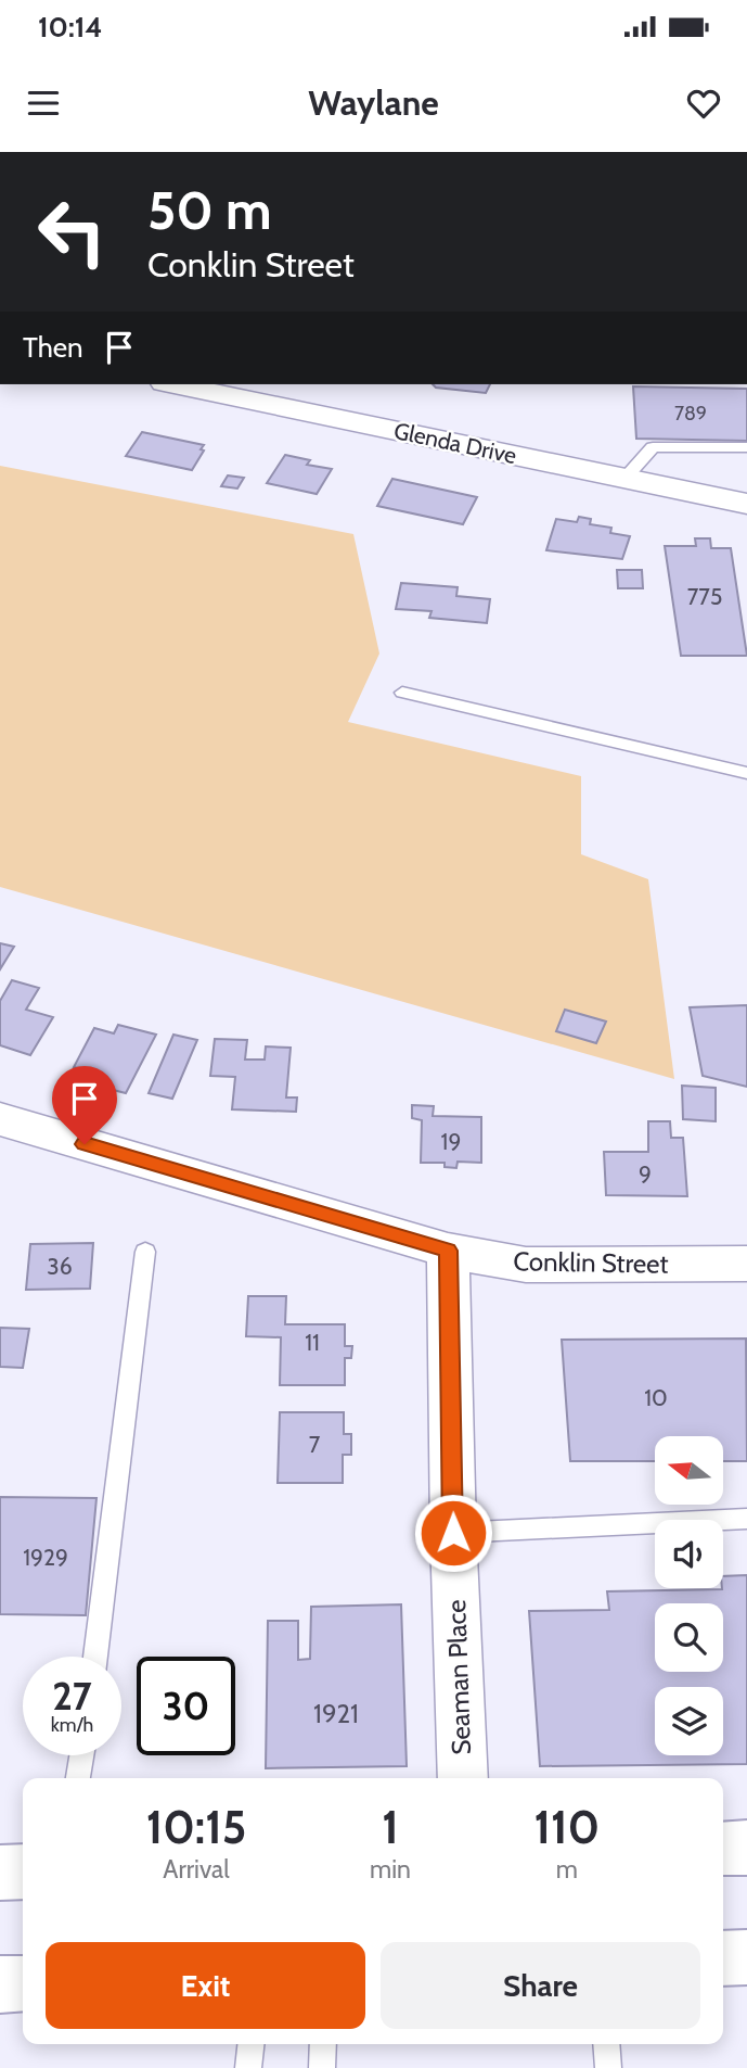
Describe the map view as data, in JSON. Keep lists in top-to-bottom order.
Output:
{
  "streets": {
    "street": ["Glenda Drive", "Conklin Street", "Seaman Place"]
  },
  "crossings": [
    ["Conklin Street", "Seaman Place"]
  ],
  "house_numbers": [
    "789",
    "775",
    "19",
    "9",
    "36",
    "11",
    "10",
    "7",
    "1929",
    "1921"
  ],
  "north": "left",
  "page": {
    "status": "10:14",
    "header": "Waylane",
    "turn": ["50 m", "Conklin Street"],
    "then": "Then",
    "speed": "27 km/h",
    "limit": "30",
    "eta": [
      "10:15",
      "Arrival",
      "1",
      "min",
      "110",
      "m"
    ],
    "buttons": ["Exit", "Share"]
  }
}
